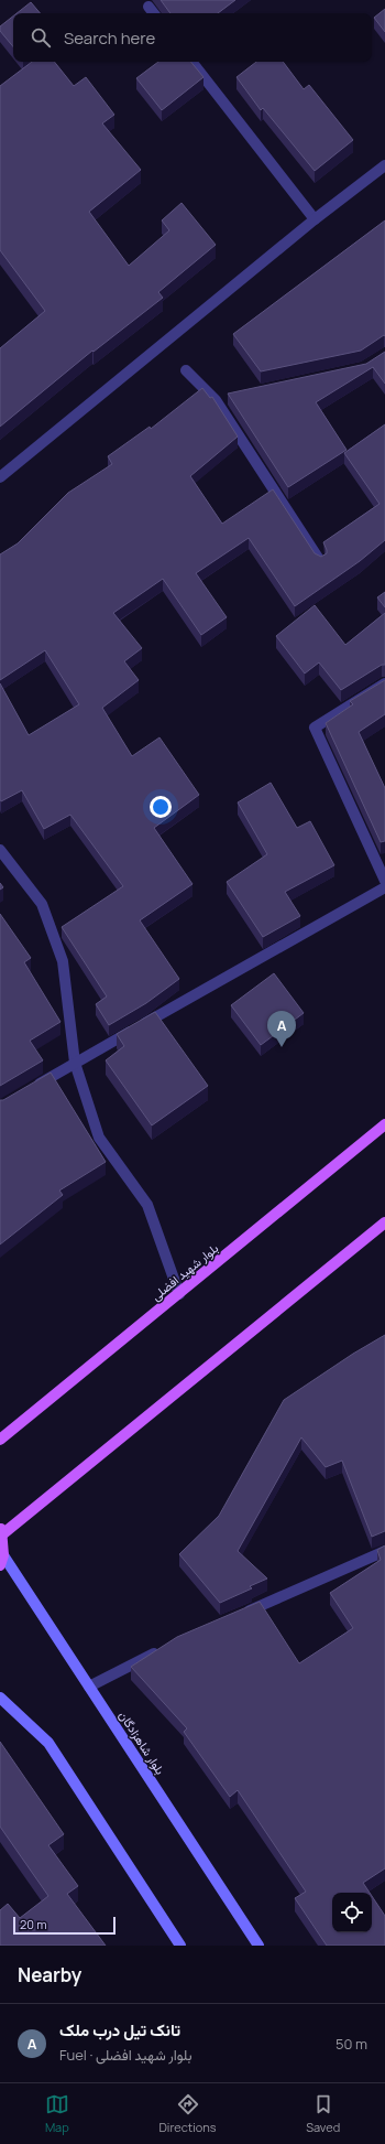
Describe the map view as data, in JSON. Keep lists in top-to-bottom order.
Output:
{
  "streets": {
    "main road": ["بلوار شهید افضلی", "بلوار شاهزادگان"]
  },
  "scale_bar": "20 m",
  "page": {
    "search": "Search here",
    "pins": "A",
    "scale": "20 m",
    "heading": "Nearby",
    "list": [
      {
        "mark": "A",
        "name": "تانک تیل درب ملک",
        "note": "Fuel · بلوار شهید افضلی",
        "value": "50 m"
      }
    ],
    "nav": ["Map", "Directions", "Saved"]
  }
}
